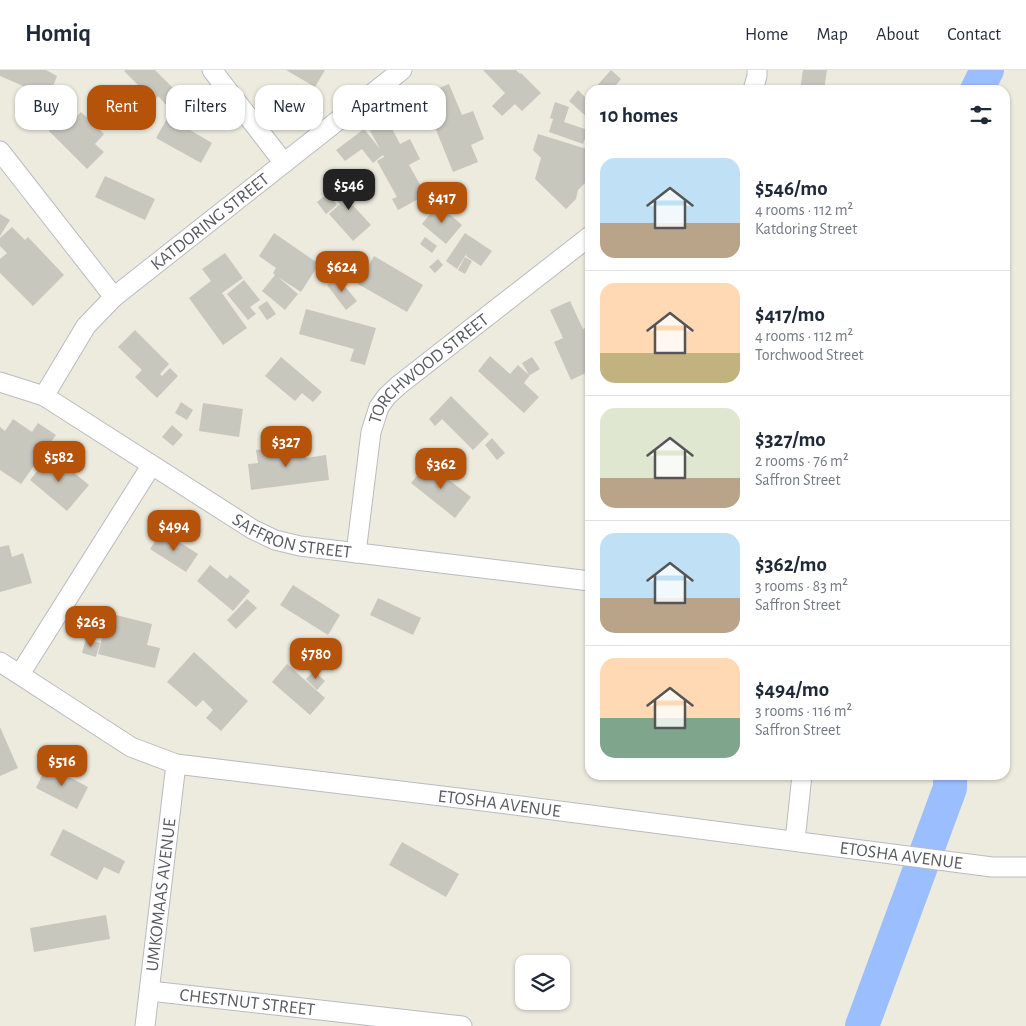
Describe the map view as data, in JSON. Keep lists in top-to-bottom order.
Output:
{
  "streets": {
    "street": [
      "KATDORING STREET",
      "TORCHWOOD STREET",
      "SAFFRON STREET",
      "ETOSHA AVENUE",
      "UMKOMAAS AVENUE",
      "CHESTNUT STREET"
    ]
  },
  "crossings": [
    ["KATDORING STREET", "SAFFRON STREET"],
    ["TORCHWOOD STREET", "SAFFRON STREET"],
    ["ETOSHA AVENUE", "UMKOMAAS AVENUE"],
    ["UMKOMAAS AVENUE", "CHESTNUT STREET"]
  ],
  "page": {
    "header": "Homiq",
    "nav": [
      "Home",
      "Map",
      "About",
      "Contact"
    ],
    "chip": [
      "Buy",
      "Rent",
      "Filters",
      "New",
      "Apartment"
    ],
    "heading": "10 homes",
    "list": [
      {
        "name": "$546/mo",
        "note": "4 rooms · 112 m² · Katdoring Street"
      },
      {
        "name": "$417/mo",
        "note": "4 rooms · 112 m² · Torchwood Street"
      },
      {
        "name": "$327/mo",
        "note": "2 rooms · 76 m² · Saffron Street"
      },
      {
        "name": "$362/mo",
        "note": "3 rooms · 83 m² · Saffron Street"
      },
      {
        "name": "$494/mo",
        "note": "3 rooms · 116 m² · Saffron Street"
      }
    ],
    "price": [
      "$546",
      "$417",
      "$624",
      "$327",
      "$582",
      "$362",
      "$494",
      "$263",
      "$780",
      "$516"
    ]
  }
}
